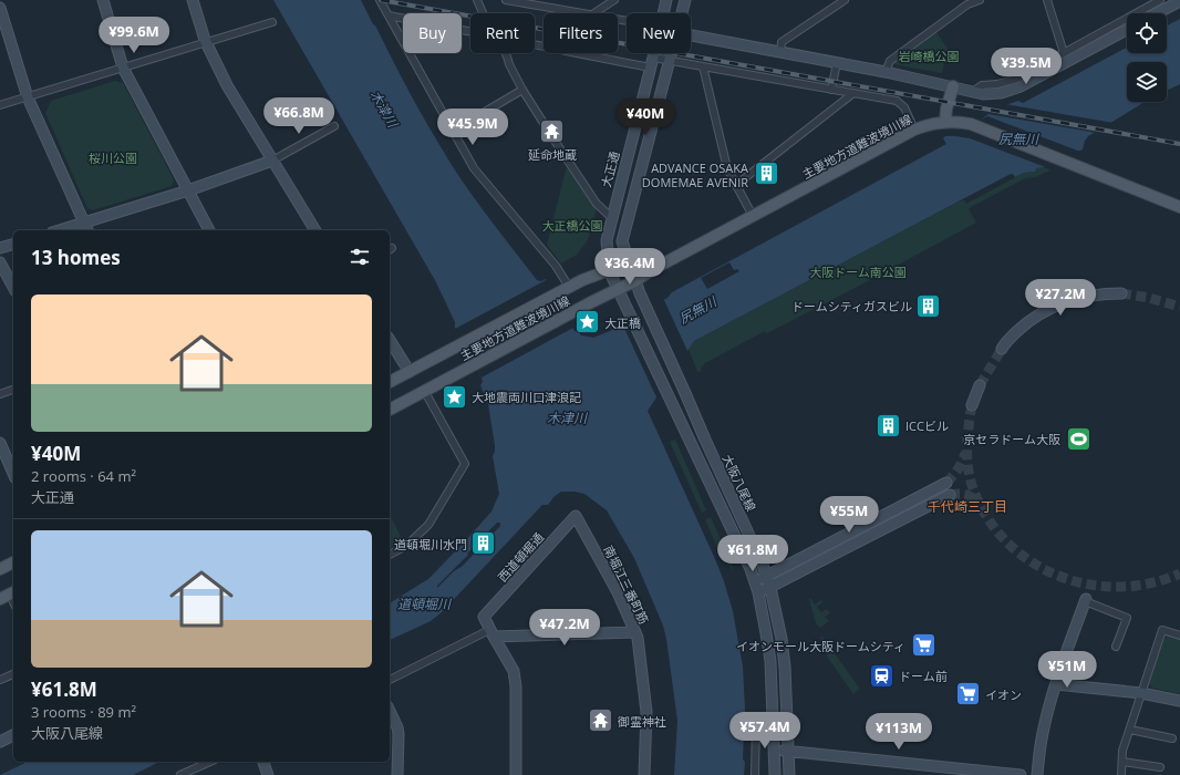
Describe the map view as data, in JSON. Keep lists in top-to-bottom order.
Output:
{
  "streets": {
    "main road": ["主要地方道難波境川線"],
    "street": [
      "大正通",
      "大阪八尾線",
      "西道頓堀通",
      "南堀江三番町筋"
    ]
  },
  "crossings": [
    ["主要地方道難波境川線", "大正通"],
    ["主要地方道難波境川線", "大阪八尾線"],
    ["西道頓堀通", "南堀江三番町筋"]
  ],
  "districts": ["千代崎三丁目"],
  "water": ["木津川", "尻無川", "道頓堀川"],
  "parks": [
    "岩崎橋公園",
    "桜川公園",
    "大正橋公園",
    "大阪ドーム南公園"
  ],
  "places": {
    "temple": ["延命地蔵", "御霊神社"],
    "building": [
      "ADVANCE OSAKA DOMEMAE AVENIR",
      "ドームシティガスビル",
      "ICCビル",
      "道頓堀川水門"
    ],
    "place": ["大正橋", "大地震両川口津浪記"],
    "sports": ["京セラドーム大阪"],
    "supermarket": ["イオンモール大阪ドームシティ", "イオン"],
    "station": ["ドーム前"]
  },
  "page": {
    "chip": [
      "Buy",
      "Rent",
      "Filters",
      "New"
    ],
    "price": [
      "¥99.6M",
      "¥39.5M",
      "¥66.8M",
      "¥40M",
      "¥45.9M",
      "¥36.4M",
      "¥27.2M",
      "¥55M",
      "¥61.8M",
      "¥47.2M",
      "¥51M",
      "¥57.4M",
      "¥113M"
    ],
    "heading": "13 homes",
    "list": [
      {
        "name": "¥40M",
        "note": "2 rooms · 64 m² · 大正通"
      },
      {
        "name": "¥61.8M",
        "note": "3 rooms · 89 m² · 大阪八尾線"
      }
    ]
  }
}
